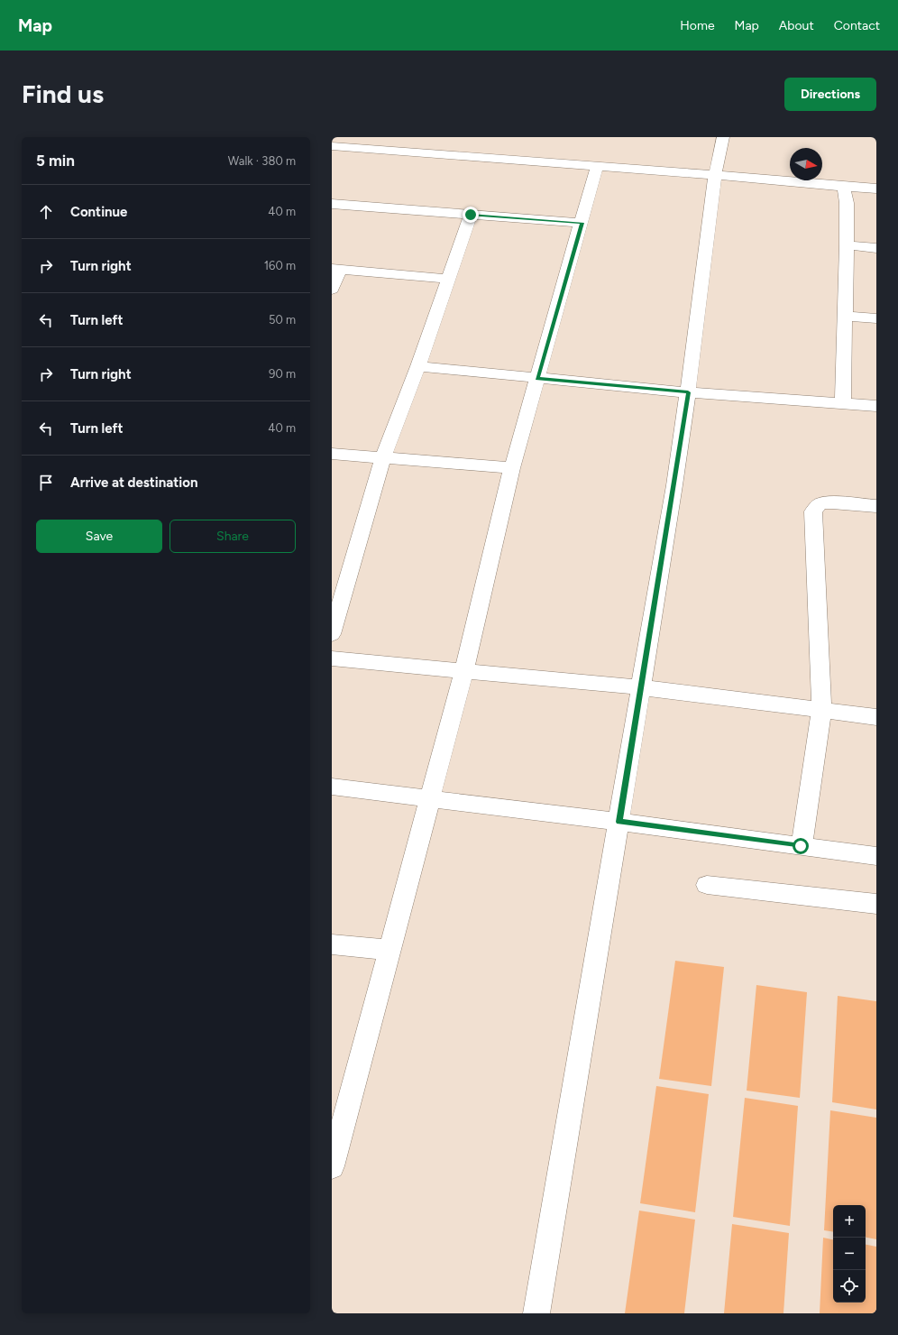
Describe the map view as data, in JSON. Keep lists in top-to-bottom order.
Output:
{
  "north": "right",
  "page": {
    "header": "Map",
    "nav": [
      "Home",
      "Map",
      "About",
      "Contact"
    ],
    "buttons": [
      "Directions",
      ["Save", "Share"]
    ],
    "title": "Find us",
    "heading": ["5 min", "Walk · 380 m"],
    "list": [
      ["Continue", "40 m"],
      ["Turn right", "160 m"],
      ["Turn left", "50 m"],
      ["Turn right", "90 m"],
      ["Turn left", "40 m"],
      "Arrive at destination"
    ],
    "map_buttons": ["+", "−"]
  }
}
